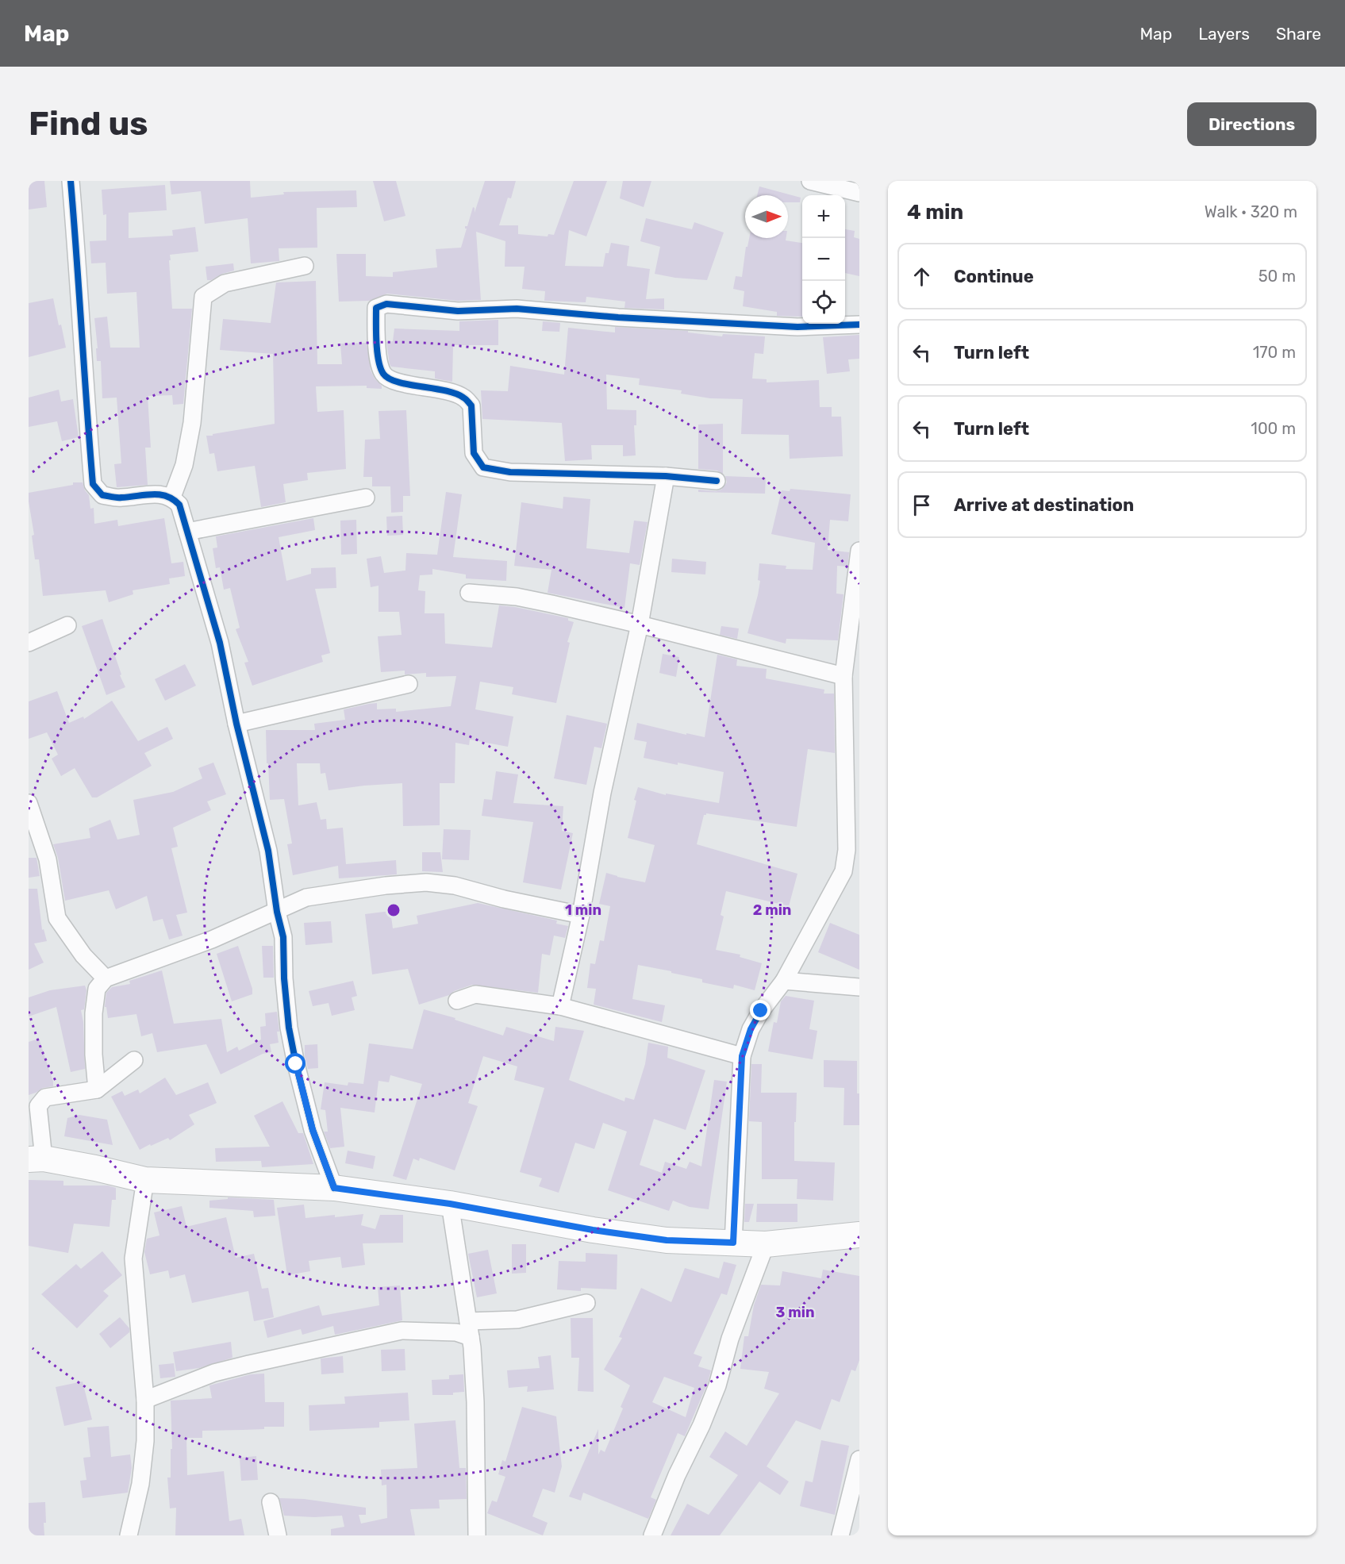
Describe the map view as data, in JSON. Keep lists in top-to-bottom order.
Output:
{
  "north": "right",
  "page": {
    "header": "Map",
    "nav": ["Map", "Layers", "Share"],
    "buttons": "Directions",
    "title": "Find us",
    "heading": ["4 min", "Walk · 320 m"],
    "map_buttons": ["+", "−"],
    "list": [
      ["Continue", "50 m"],
      ["Turn left", "170 m"],
      ["Turn left", "100 m"],
      "Arrive at destination"
    ]
  },
  "rings": ["1 min", "2 min", "3 min"]
}
